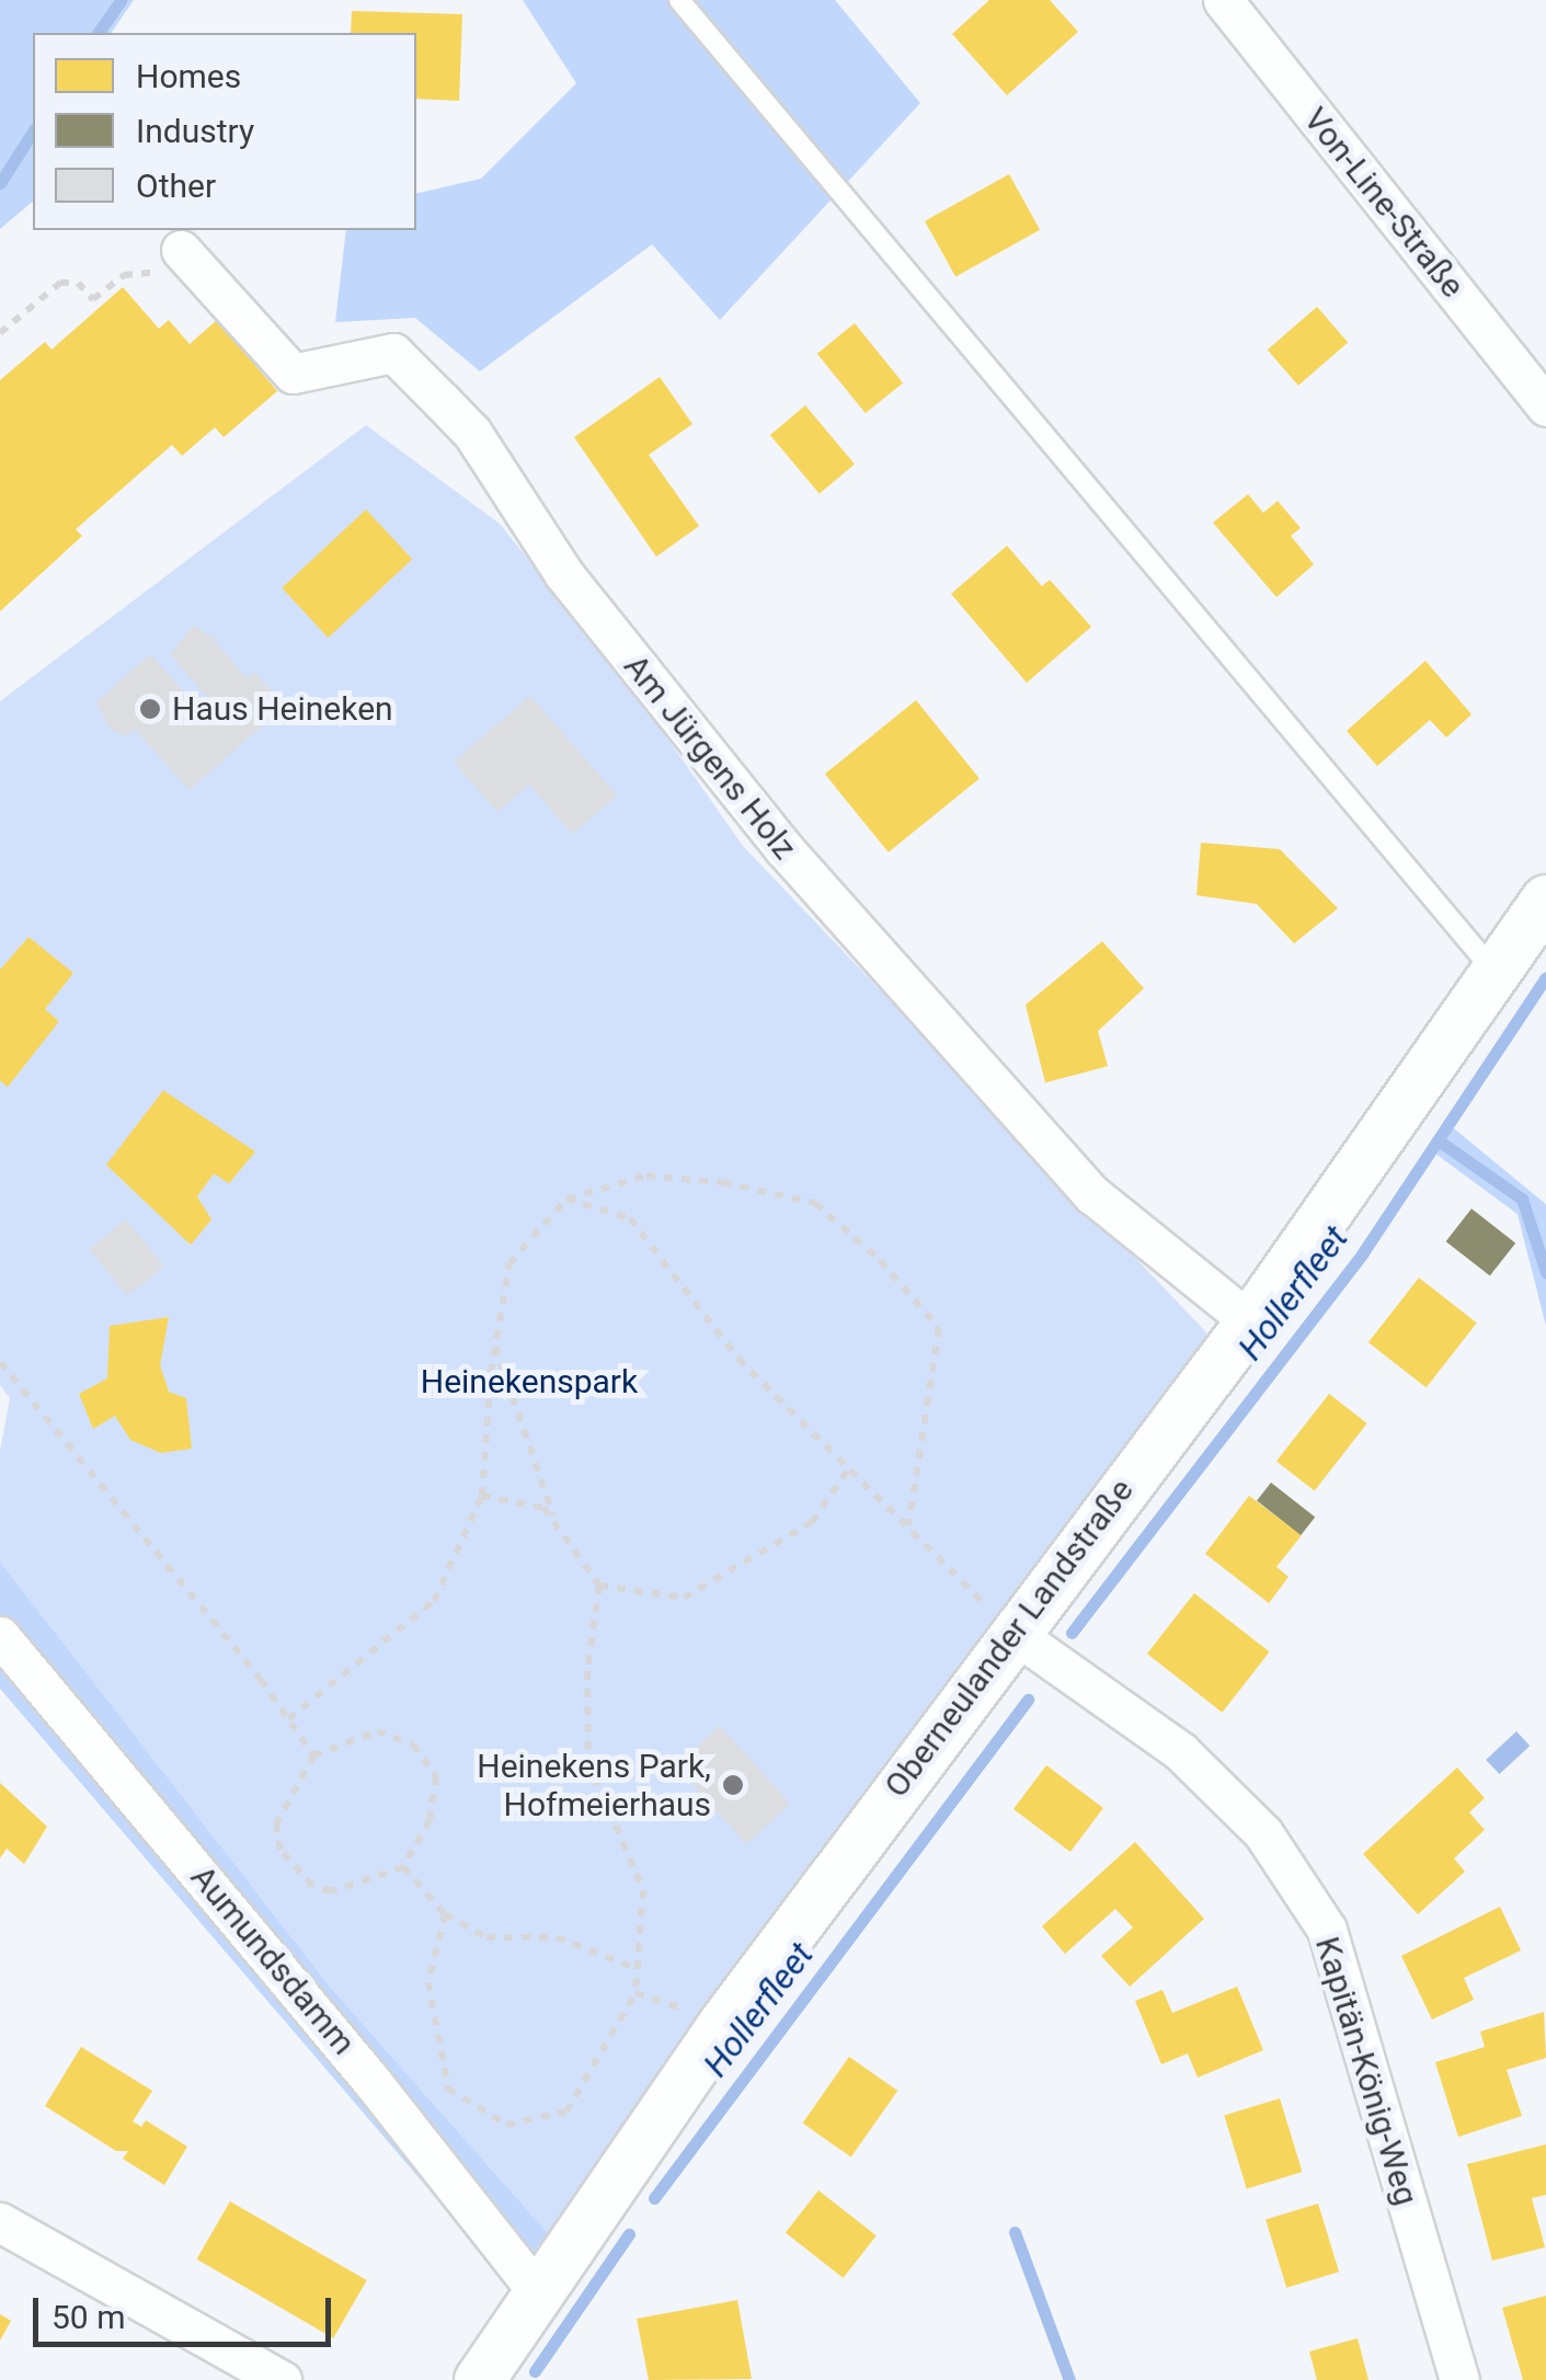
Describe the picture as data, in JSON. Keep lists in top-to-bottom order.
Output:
{
  "streets": {
    "street": [
      "Von-Line-Straße",
      "Am Jürgens Holz",
      "Oberneulander Landstraße",
      "Aumundsdamm",
      "Kapitän-König-Weg"
    ]
  },
  "crossings": [
    ["Am Jürgens Holz", "Oberneulander Landstraße"],
    ["Oberneulander Landstraße", "Aumundsdamm"],
    ["Oberneulander Landstraße", "Kapitän-König-Weg"]
  ],
  "water": ["Hollerfleet"],
  "parks": ["Heinekenspark"],
  "places": ["Haus Heineken", "Heinekens Park, Hofmeierhaus"],
  "legend": ["Homes", "Industry", "Other"],
  "scale_bar": "50 m"
}
